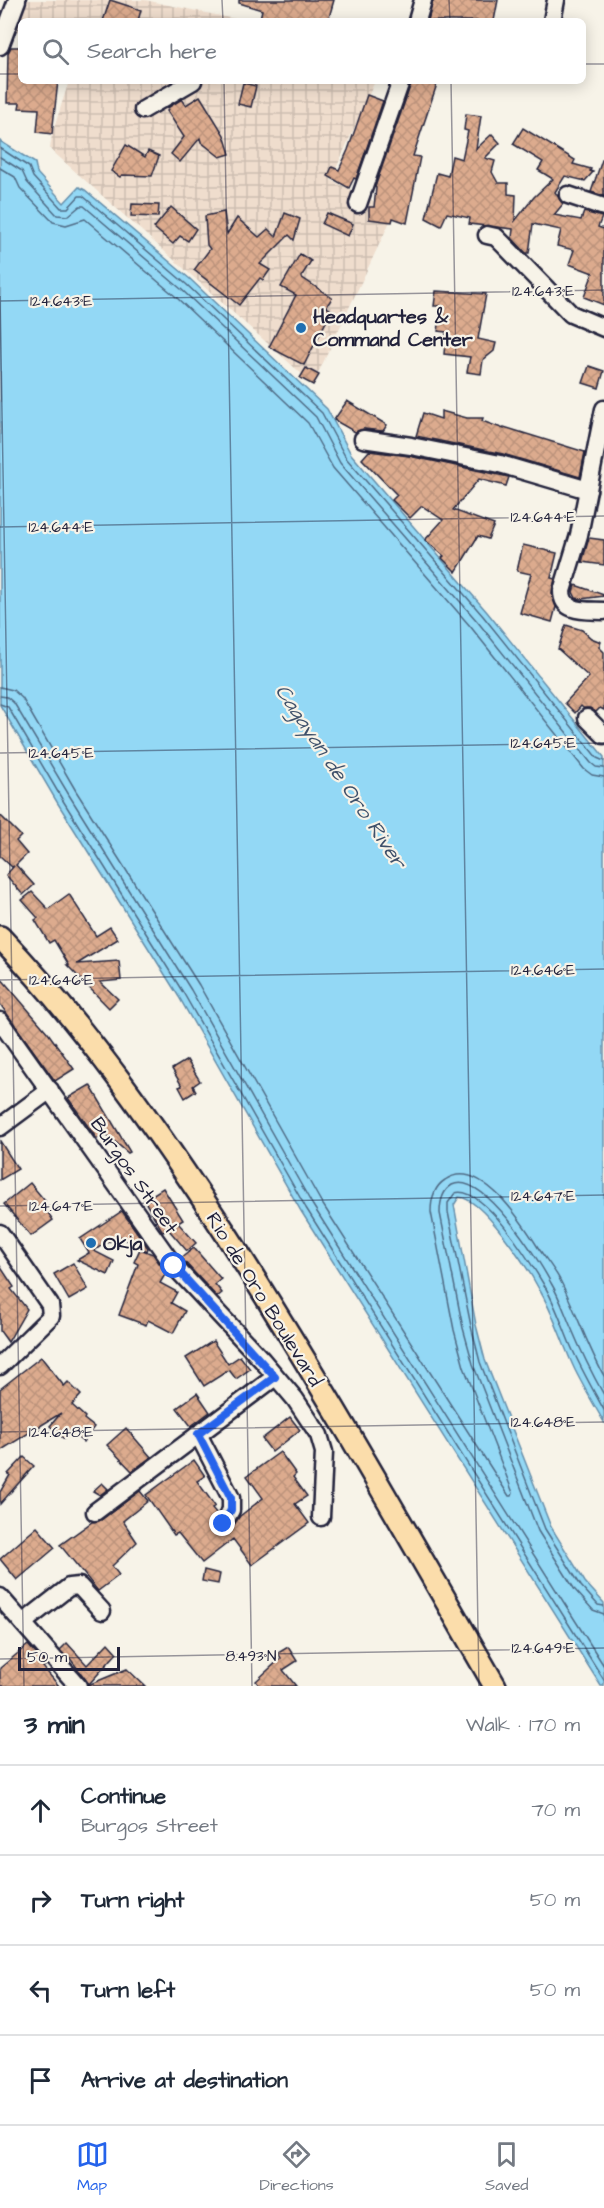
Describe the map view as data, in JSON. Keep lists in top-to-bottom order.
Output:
{
  "streets": {
    "main road": ["Rio de Oro Boulevard"],
    "street": ["Burgos Street"]
  },
  "water": ["Cagayan de Oro River"],
  "places": ["Headquartes & Command Center", "Okja"],
  "scale_bar": "50 m",
  "page": {
    "search": "Search here",
    "scale": "50 m",
    "heading": ["3 min", "Walk · 170 m"],
    "list": [
      ["Continue", "Burgos Street", "70 m"],
      ["Turn right", "50 m"],
      ["Turn left", "50 m"],
      "Arrive at destination"
    ],
    "nav": ["Map", "Directions", "Saved"]
  },
  "coordinates": [
    "124.643°E",
    "124.644°E",
    "124.645°E",
    "124.646°E",
    "124.647°E",
    "124.648°E",
    "124.649°E",
    "8.493°N"
  ]
}
